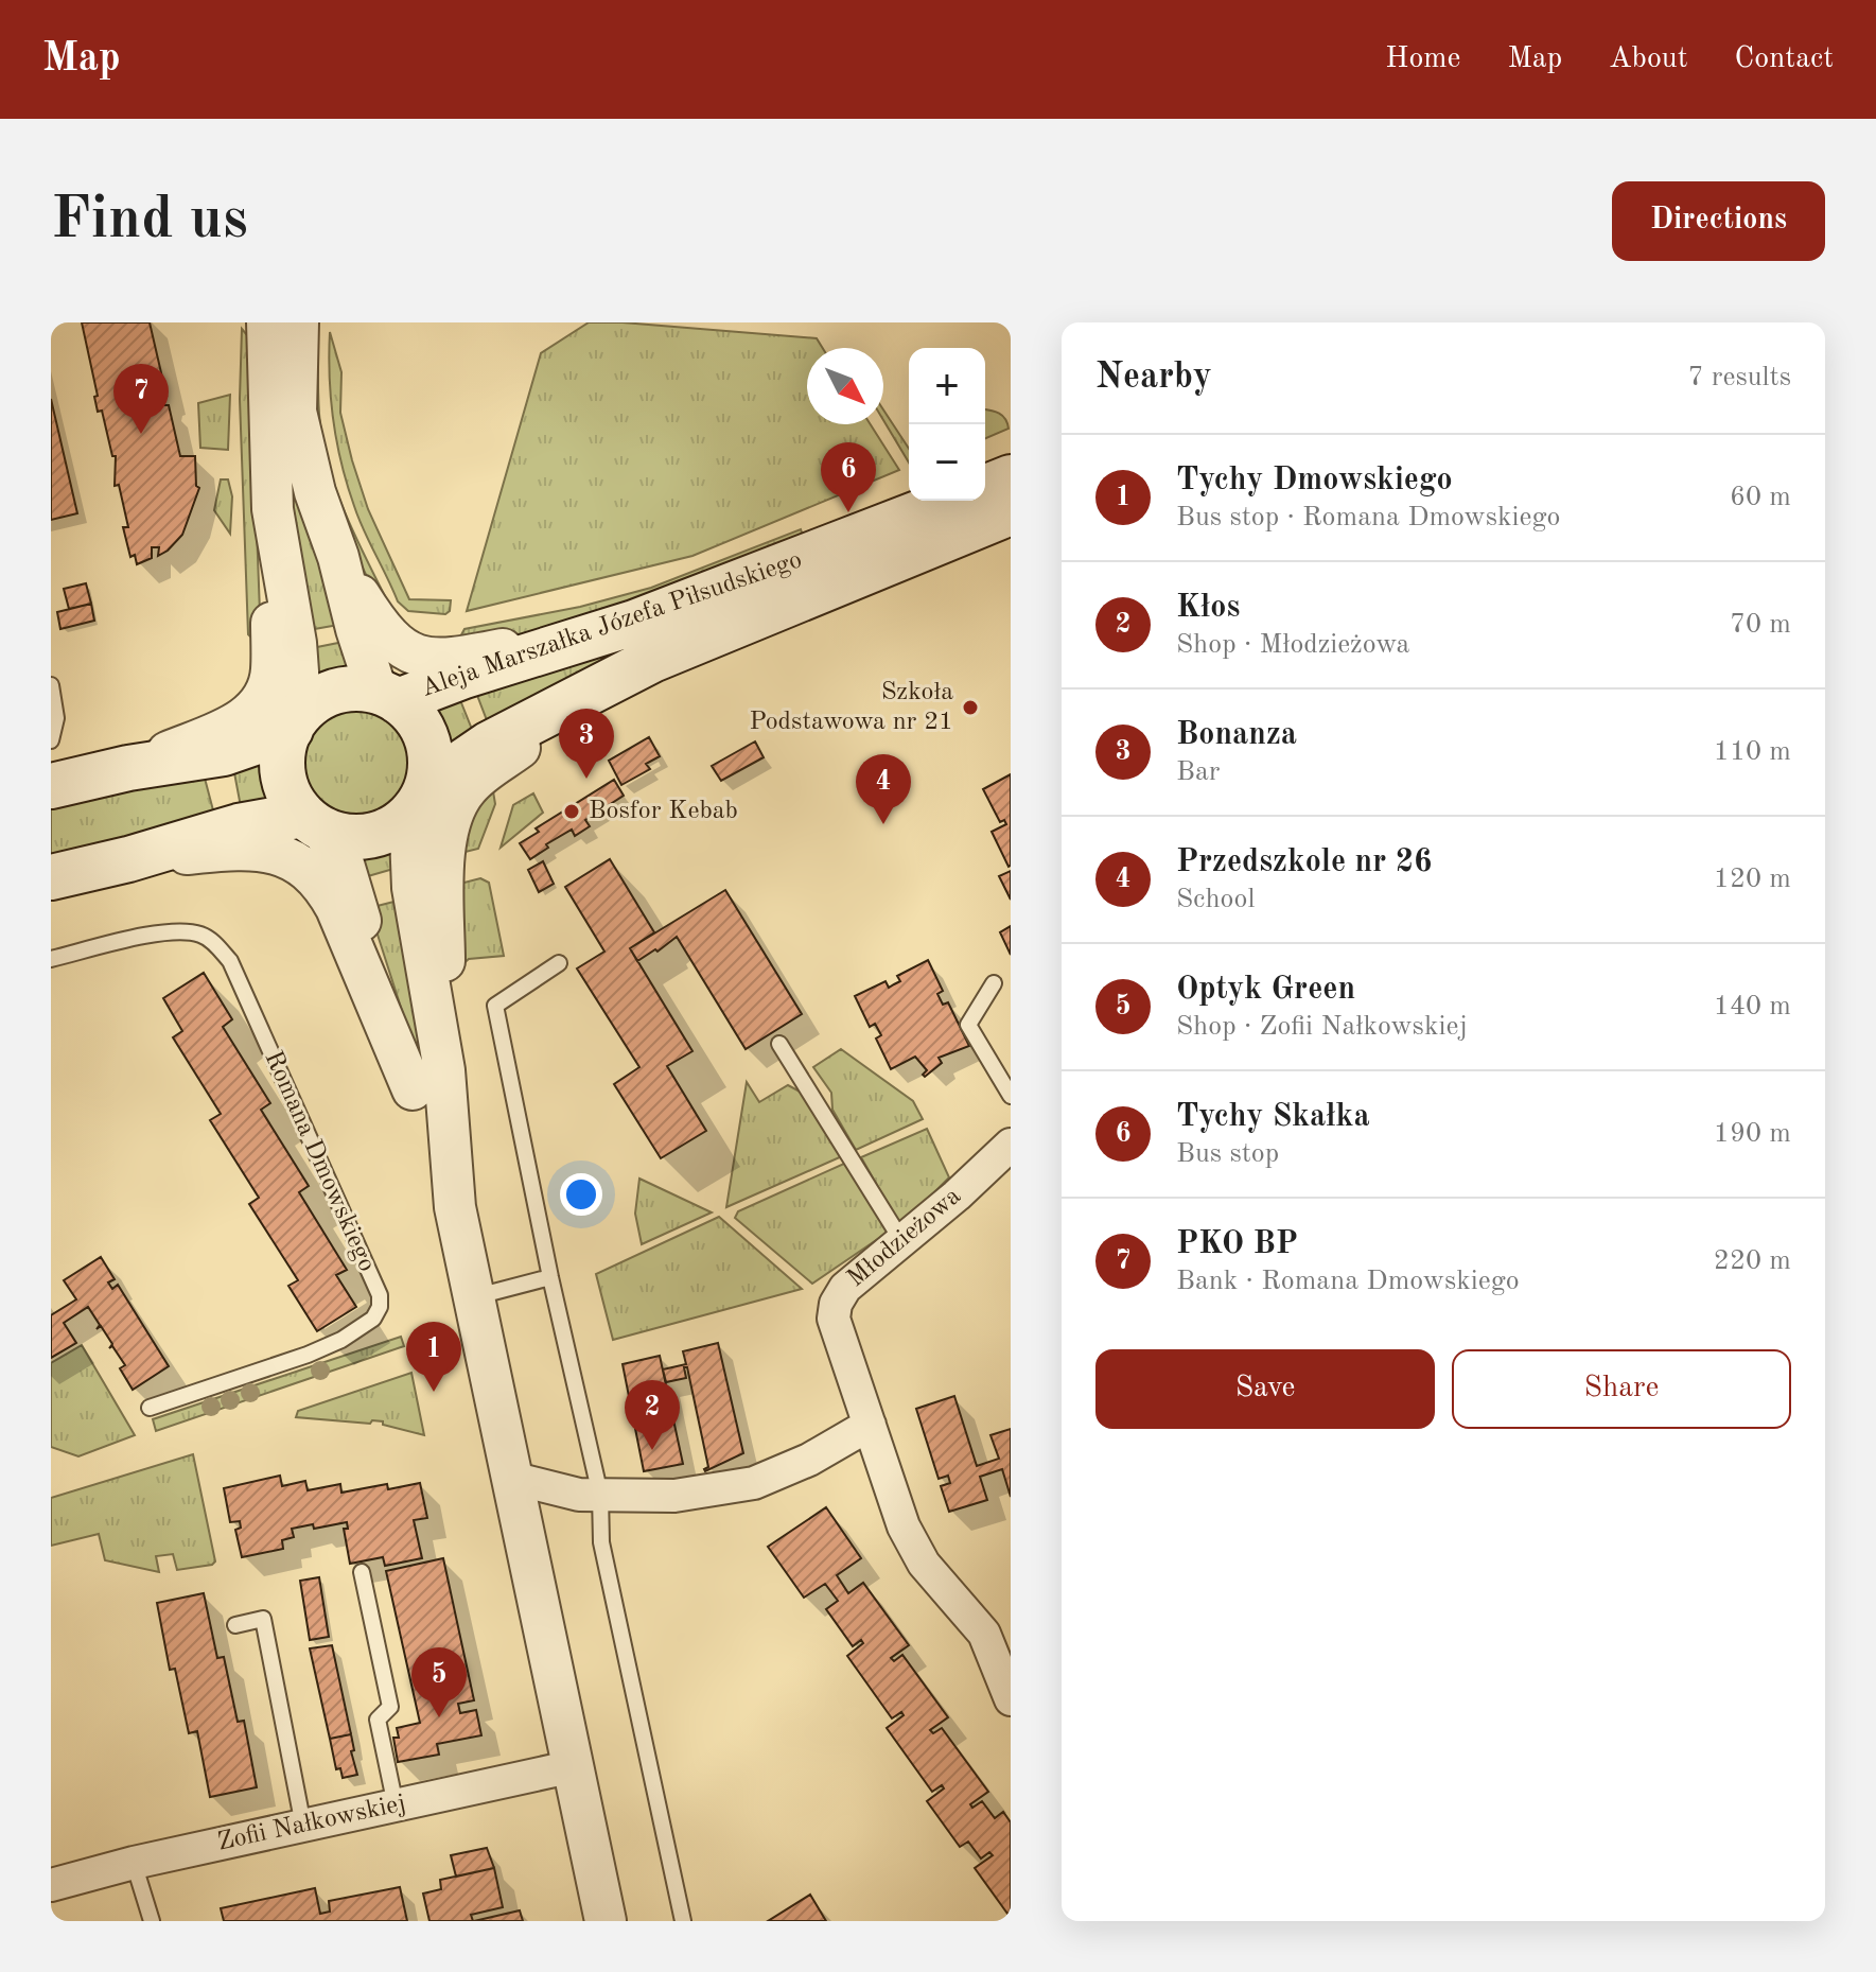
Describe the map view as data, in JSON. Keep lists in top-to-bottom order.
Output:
{
  "streets": {
    "main road": ["Aleja Marszałka Józefa Piłsudskiego"],
    "street": ["Młodzieżowa", "Zofii Nałkowskiej"],
    "lane": ["Romana Dmowskiego"]
  },
  "places": ["Szkoła Podstawowa nr 21", "Bosfor Kebab"],
  "north": "bottom right",
  "page": {
    "header": "Map",
    "nav": [
      "Home",
      "Map",
      "About",
      "Contact"
    ],
    "buttons": [
      "Directions",
      ["Save", "Share"]
    ],
    "title": "Find us",
    "heading": ["Nearby", "7 results"],
    "map_buttons": ["+", "−"],
    "pins": [
      "7",
      "6",
      "3",
      "4",
      "1",
      "2",
      "5"
    ],
    "list": [
      {
        "mark": "1",
        "name": "Tychy Dmowskiego",
        "note": "Bus stop · Romana Dmowskiego",
        "value": "60 m"
      },
      {
        "mark": "2",
        "name": "Kłos",
        "note": "Shop · Młodzieżowa",
        "value": "70 m"
      },
      {
        "mark": "3",
        "name": "Bonanza",
        "note": "Bar",
        "value": "110 m"
      },
      {
        "mark": "4",
        "name": "Przedszkole nr 26",
        "note": "School",
        "value": "120 m"
      },
      {
        "mark": "5",
        "name": "Optyk Green",
        "note": "Shop · Zofii Nałkowskiej",
        "value": "140 m"
      },
      {
        "mark": "6",
        "name": "Tychy Skałka",
        "note": "Bus stop",
        "value": "190 m"
      },
      {
        "mark": "7",
        "name": "PKO BP",
        "note": "Bank · Romana Dmowskiego",
        "value": "220 m"
      }
    ]
  }
}
